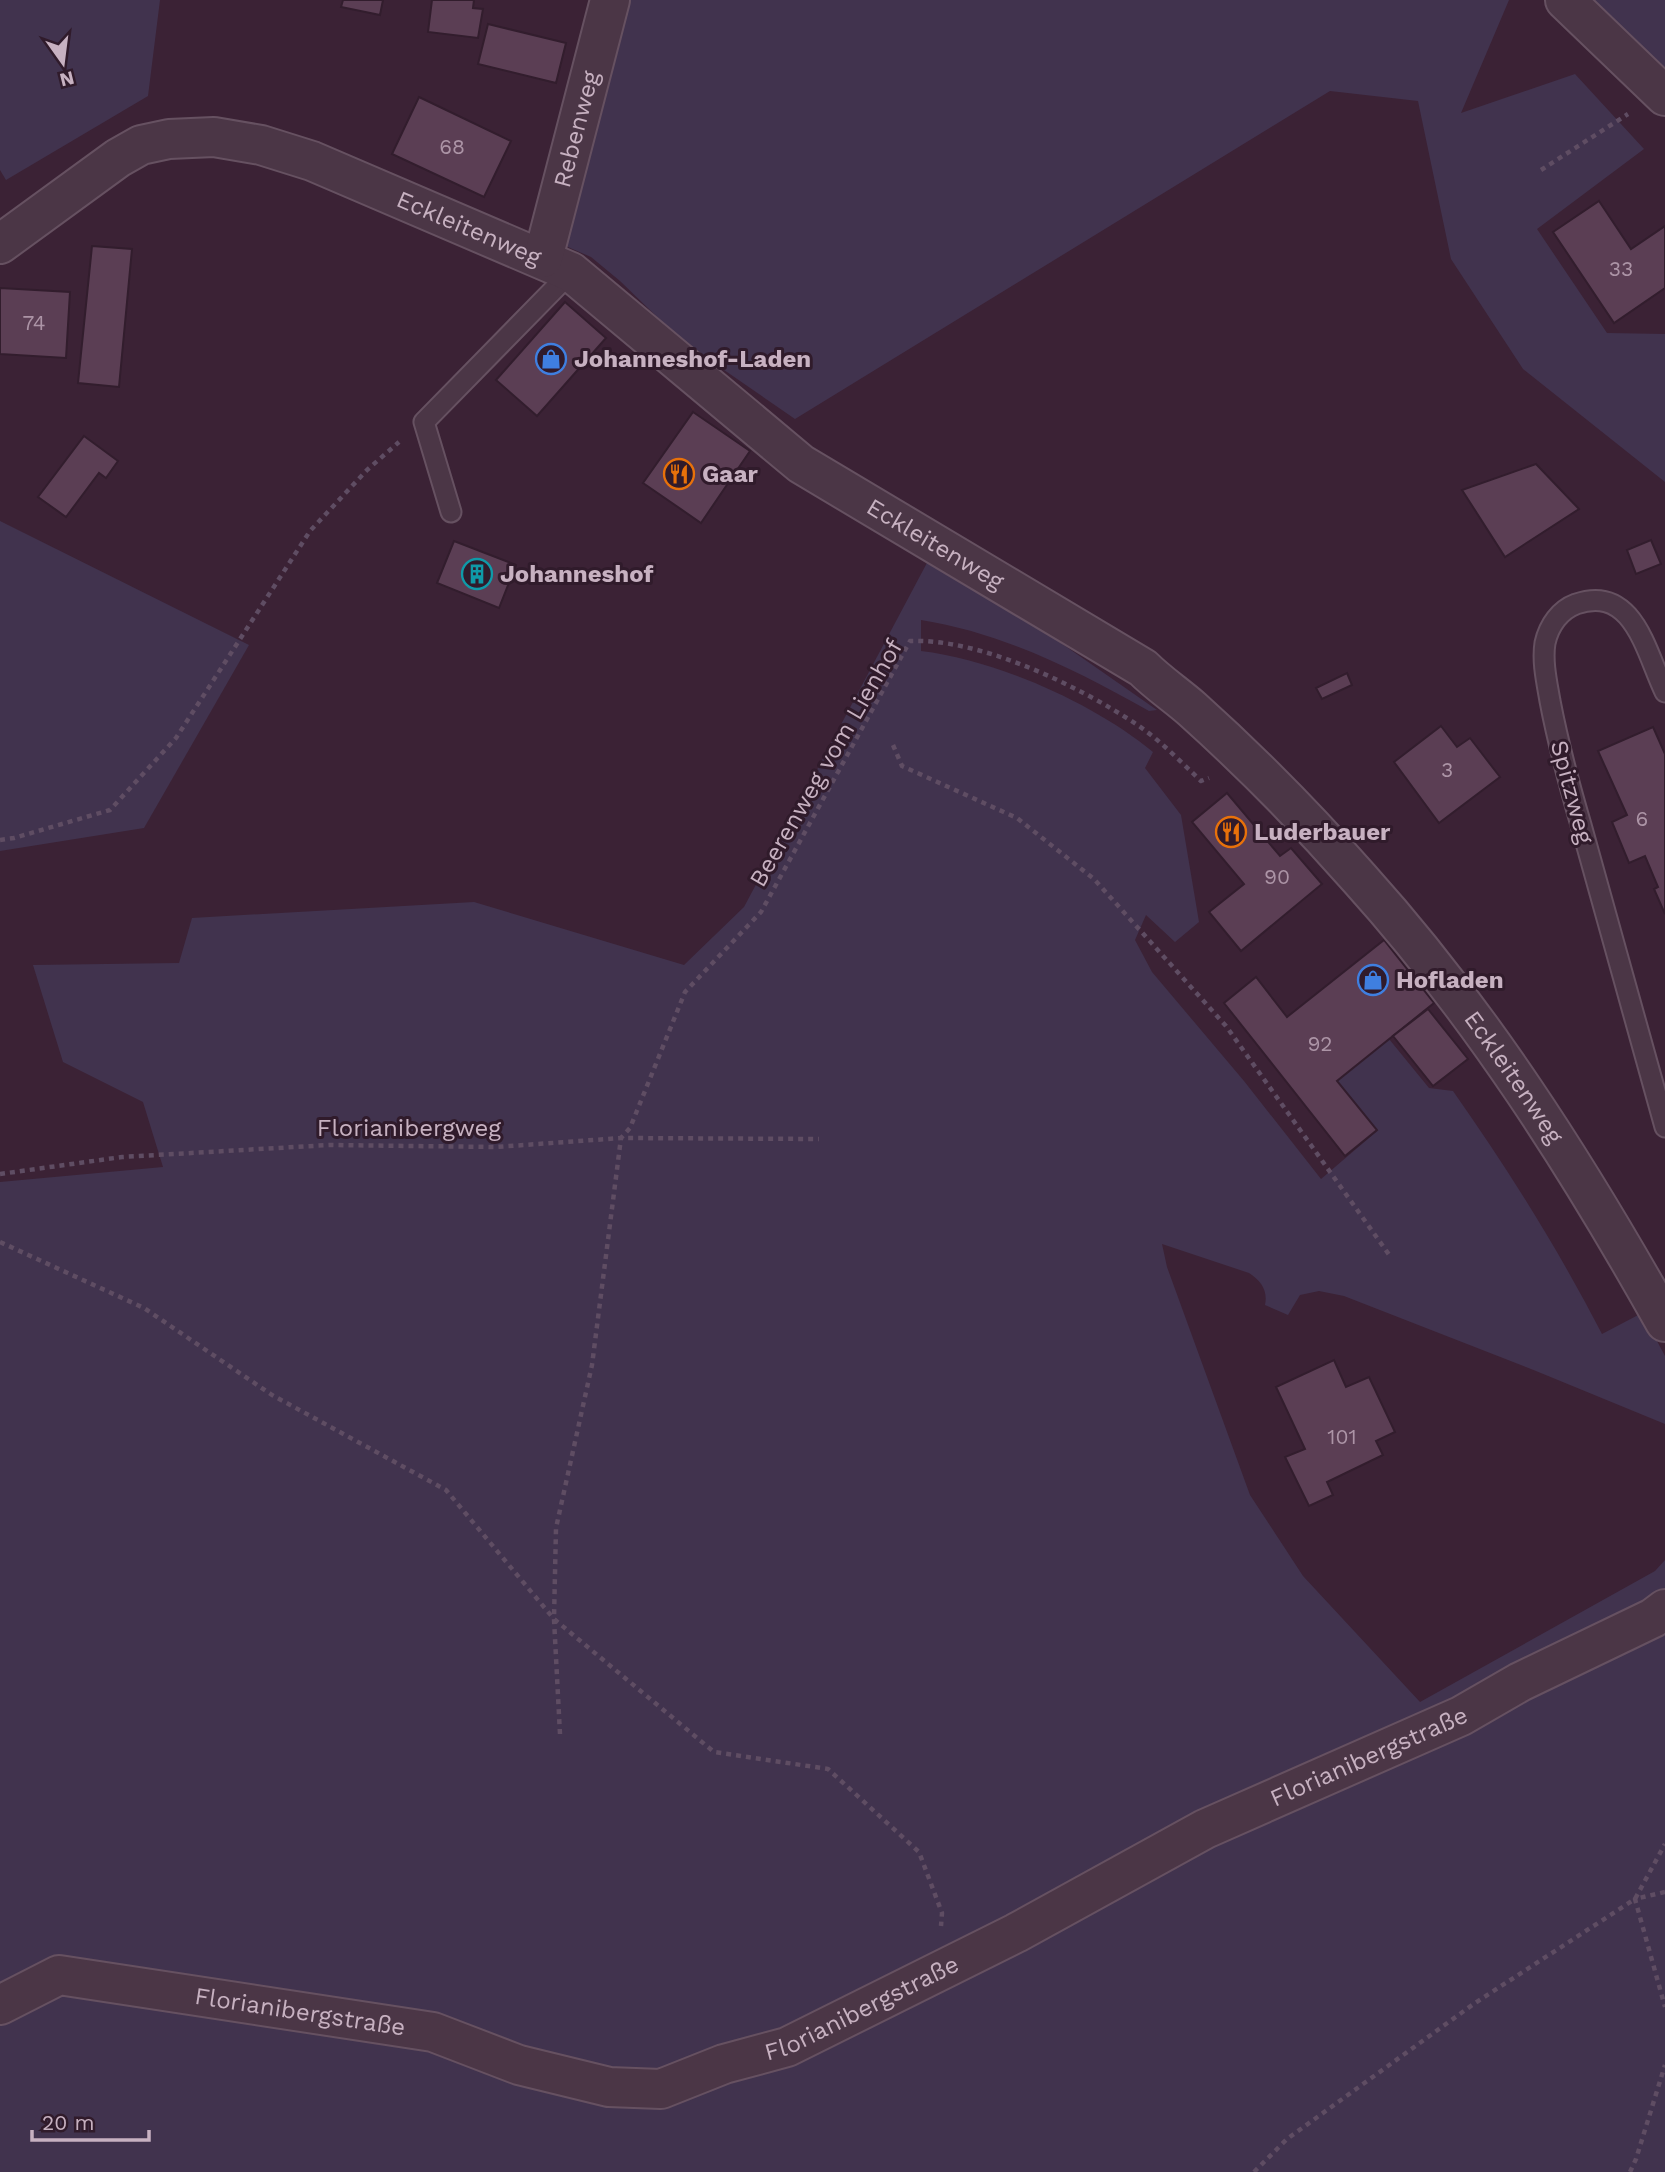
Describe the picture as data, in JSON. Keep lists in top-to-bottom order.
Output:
{
  "streets": {
    "street": ["Rebenweg", "Eckleitenweg", "Florianibergstraße"],
    "lane": ["Spitzweg"],
    "path": ["Beerenweg vom Lienhof", "Florianibergweg"]
  },
  "crossings": [
    ["Rebenweg", "Eckleitenweg"],
    ["Eckleitenweg", "Beerenweg vom Lienhof"],
    ["Beerenweg vom Lienhof", "Florianibergweg"]
  ],
  "places": {
    "shop": ["Johanneshof-Laden", "Hofladen"],
    "restaurant": ["Gaar", "Luderbauer"],
    "building": ["Johanneshof"]
  },
  "house_numbers": [
    "68",
    "33",
    "74",
    "3",
    "6",
    "90",
    "92",
    "101"
  ],
  "scale_bar": "20 m",
  "north": "bottom"
}
